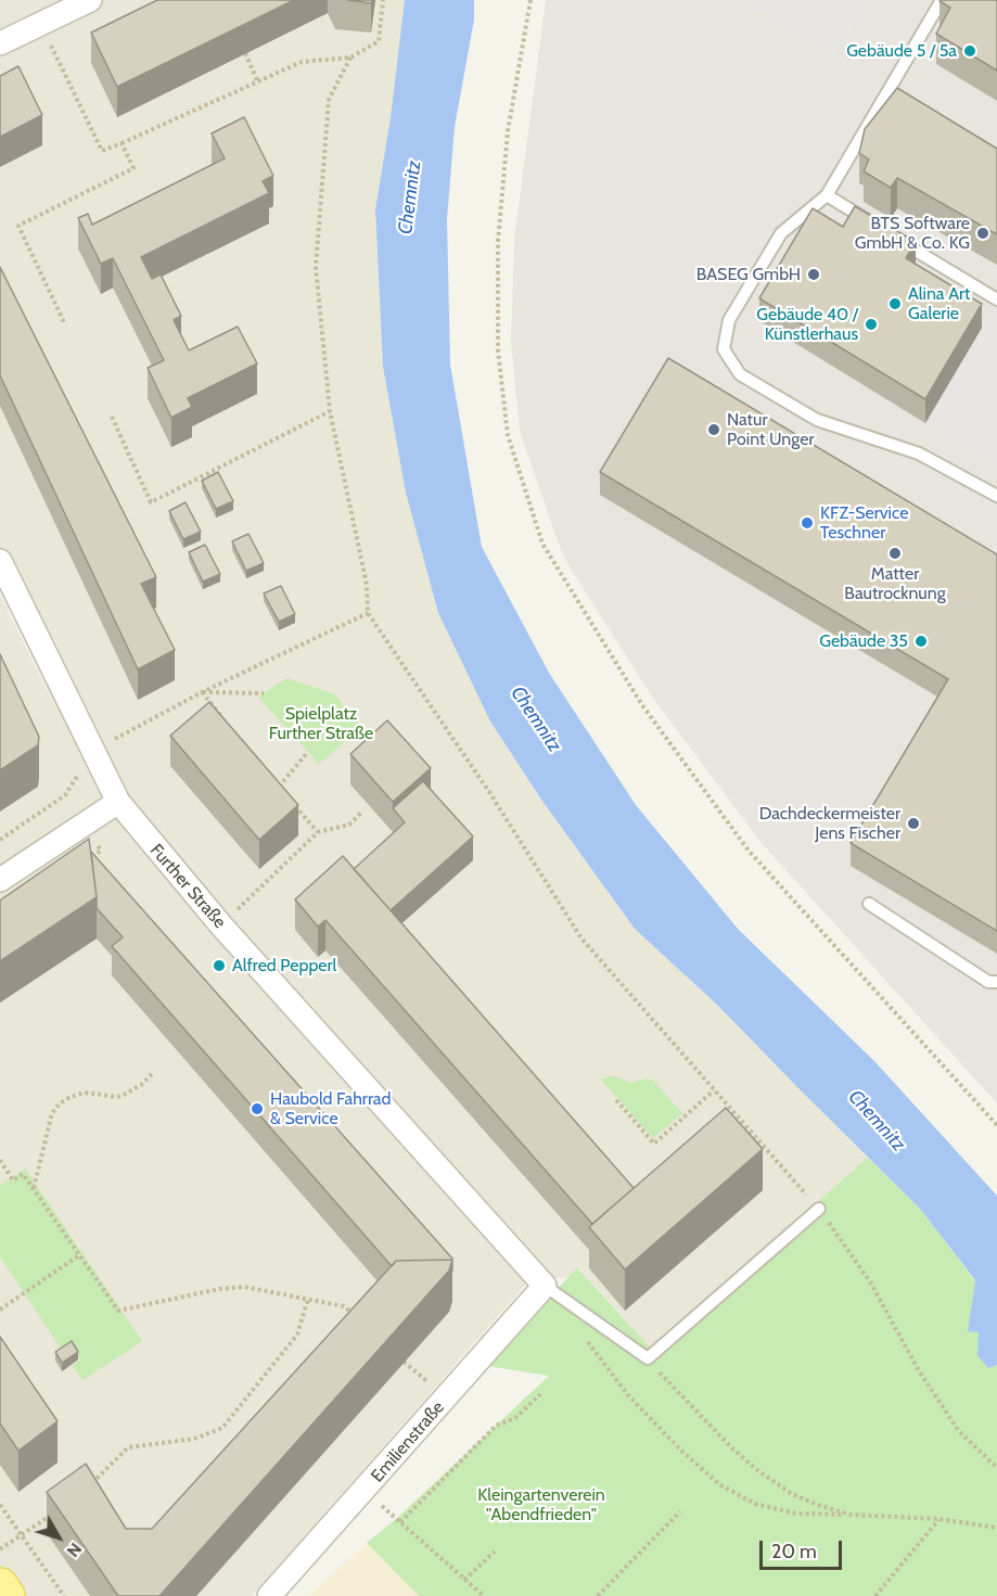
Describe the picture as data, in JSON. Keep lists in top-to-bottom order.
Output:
{
  "streets": {
    "street": ["Further Straße", "Emilienstraße"]
  },
  "crossings": [
    ["Further Straße", "Emilienstraße"]
  ],
  "water": ["Chemnitz"],
  "parks": ["Spielplatz Further Straße", "Kleingartenverein \"Abendfrieden\""],
  "places": [
    "Gebäude 5 / 5a",
    "BTS Software GmbH & Co. KG",
    "BASEG GmbH",
    "Alina Art Galerie",
    "Gebäude 40 / Künstlerhaus",
    "Natur Point Unger",
    "KFZ-Service Teschner",
    "Matter Bautrocknung",
    "Gebäude 35",
    "Dachdeckermeister Jens Fischer",
    "Alfred Pepperl",
    "Haubold Fahrrad & Service"
  ],
  "scale_bar": "20 m",
  "north": "bottom right"
}
